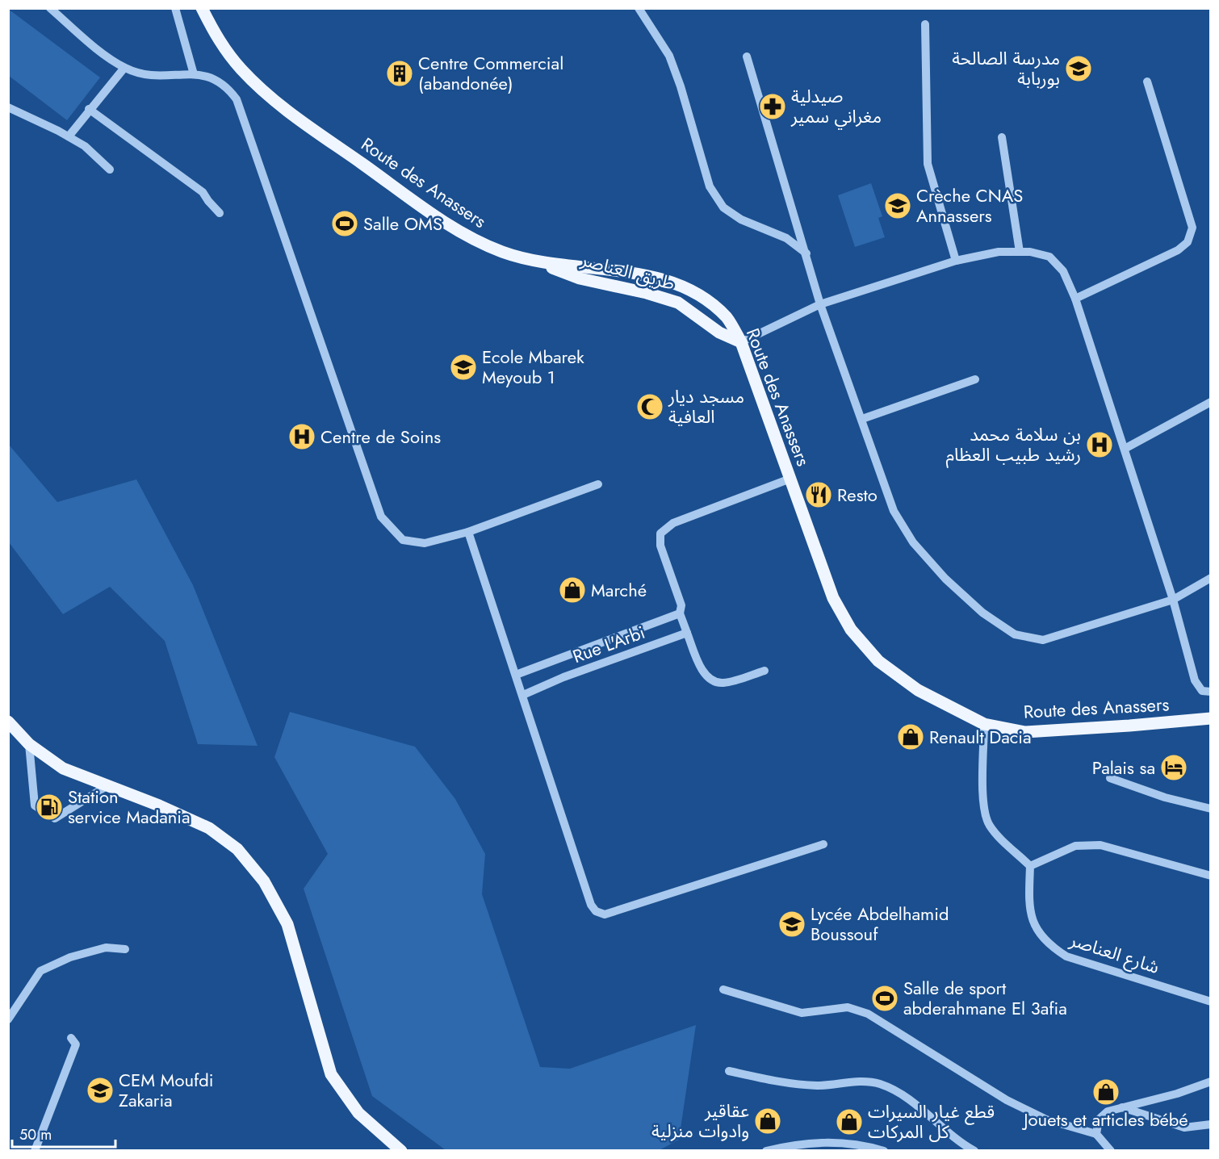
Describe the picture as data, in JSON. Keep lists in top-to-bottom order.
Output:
{
  "streets": {
    "main road": ["Route des Anassers", "طريق العناصر"],
    "street": ["Rue L'Arbi", "شارع العناصر"]
  },
  "crossings": [
    ["Route des Anassers", "طريق العناصر"]
  ],
  "places": {
    "school or university": [
      "مدرسة الصالحة بوربابة",
      "Crèche CNAS Annassers",
      "Ecole Mbarek Meyoub 1",
      "Lycée Abdelhamid Boussouf",
      "CEM Moufdi Zakaria"
    ],
    "building": ["Centre Commercial (abandonée)"],
    "pharmacy": ["صيدلية مغراني سمير"],
    "sports": ["Salle OMS", "Salle de sport abderahmane El 3afia"],
    "mosque": ["مسجد ديار العافية"],
    "hospital": ["Centre de Soins", "بن سلامة محمد رشيد طبيب العظام"],
    "restaurant": ["Resto"],
    "shop": [
      "Marché",
      "Renault Dacia",
      "Jouets et articles bébé",
      "عقاقير وادوات منزلية",
      "قطع غيار السيرات كل المركات"
    ],
    "hotel": ["Palais sa"],
    "fuel station": ["Station service Madania"]
  },
  "scale_bar": "50 m"
}
